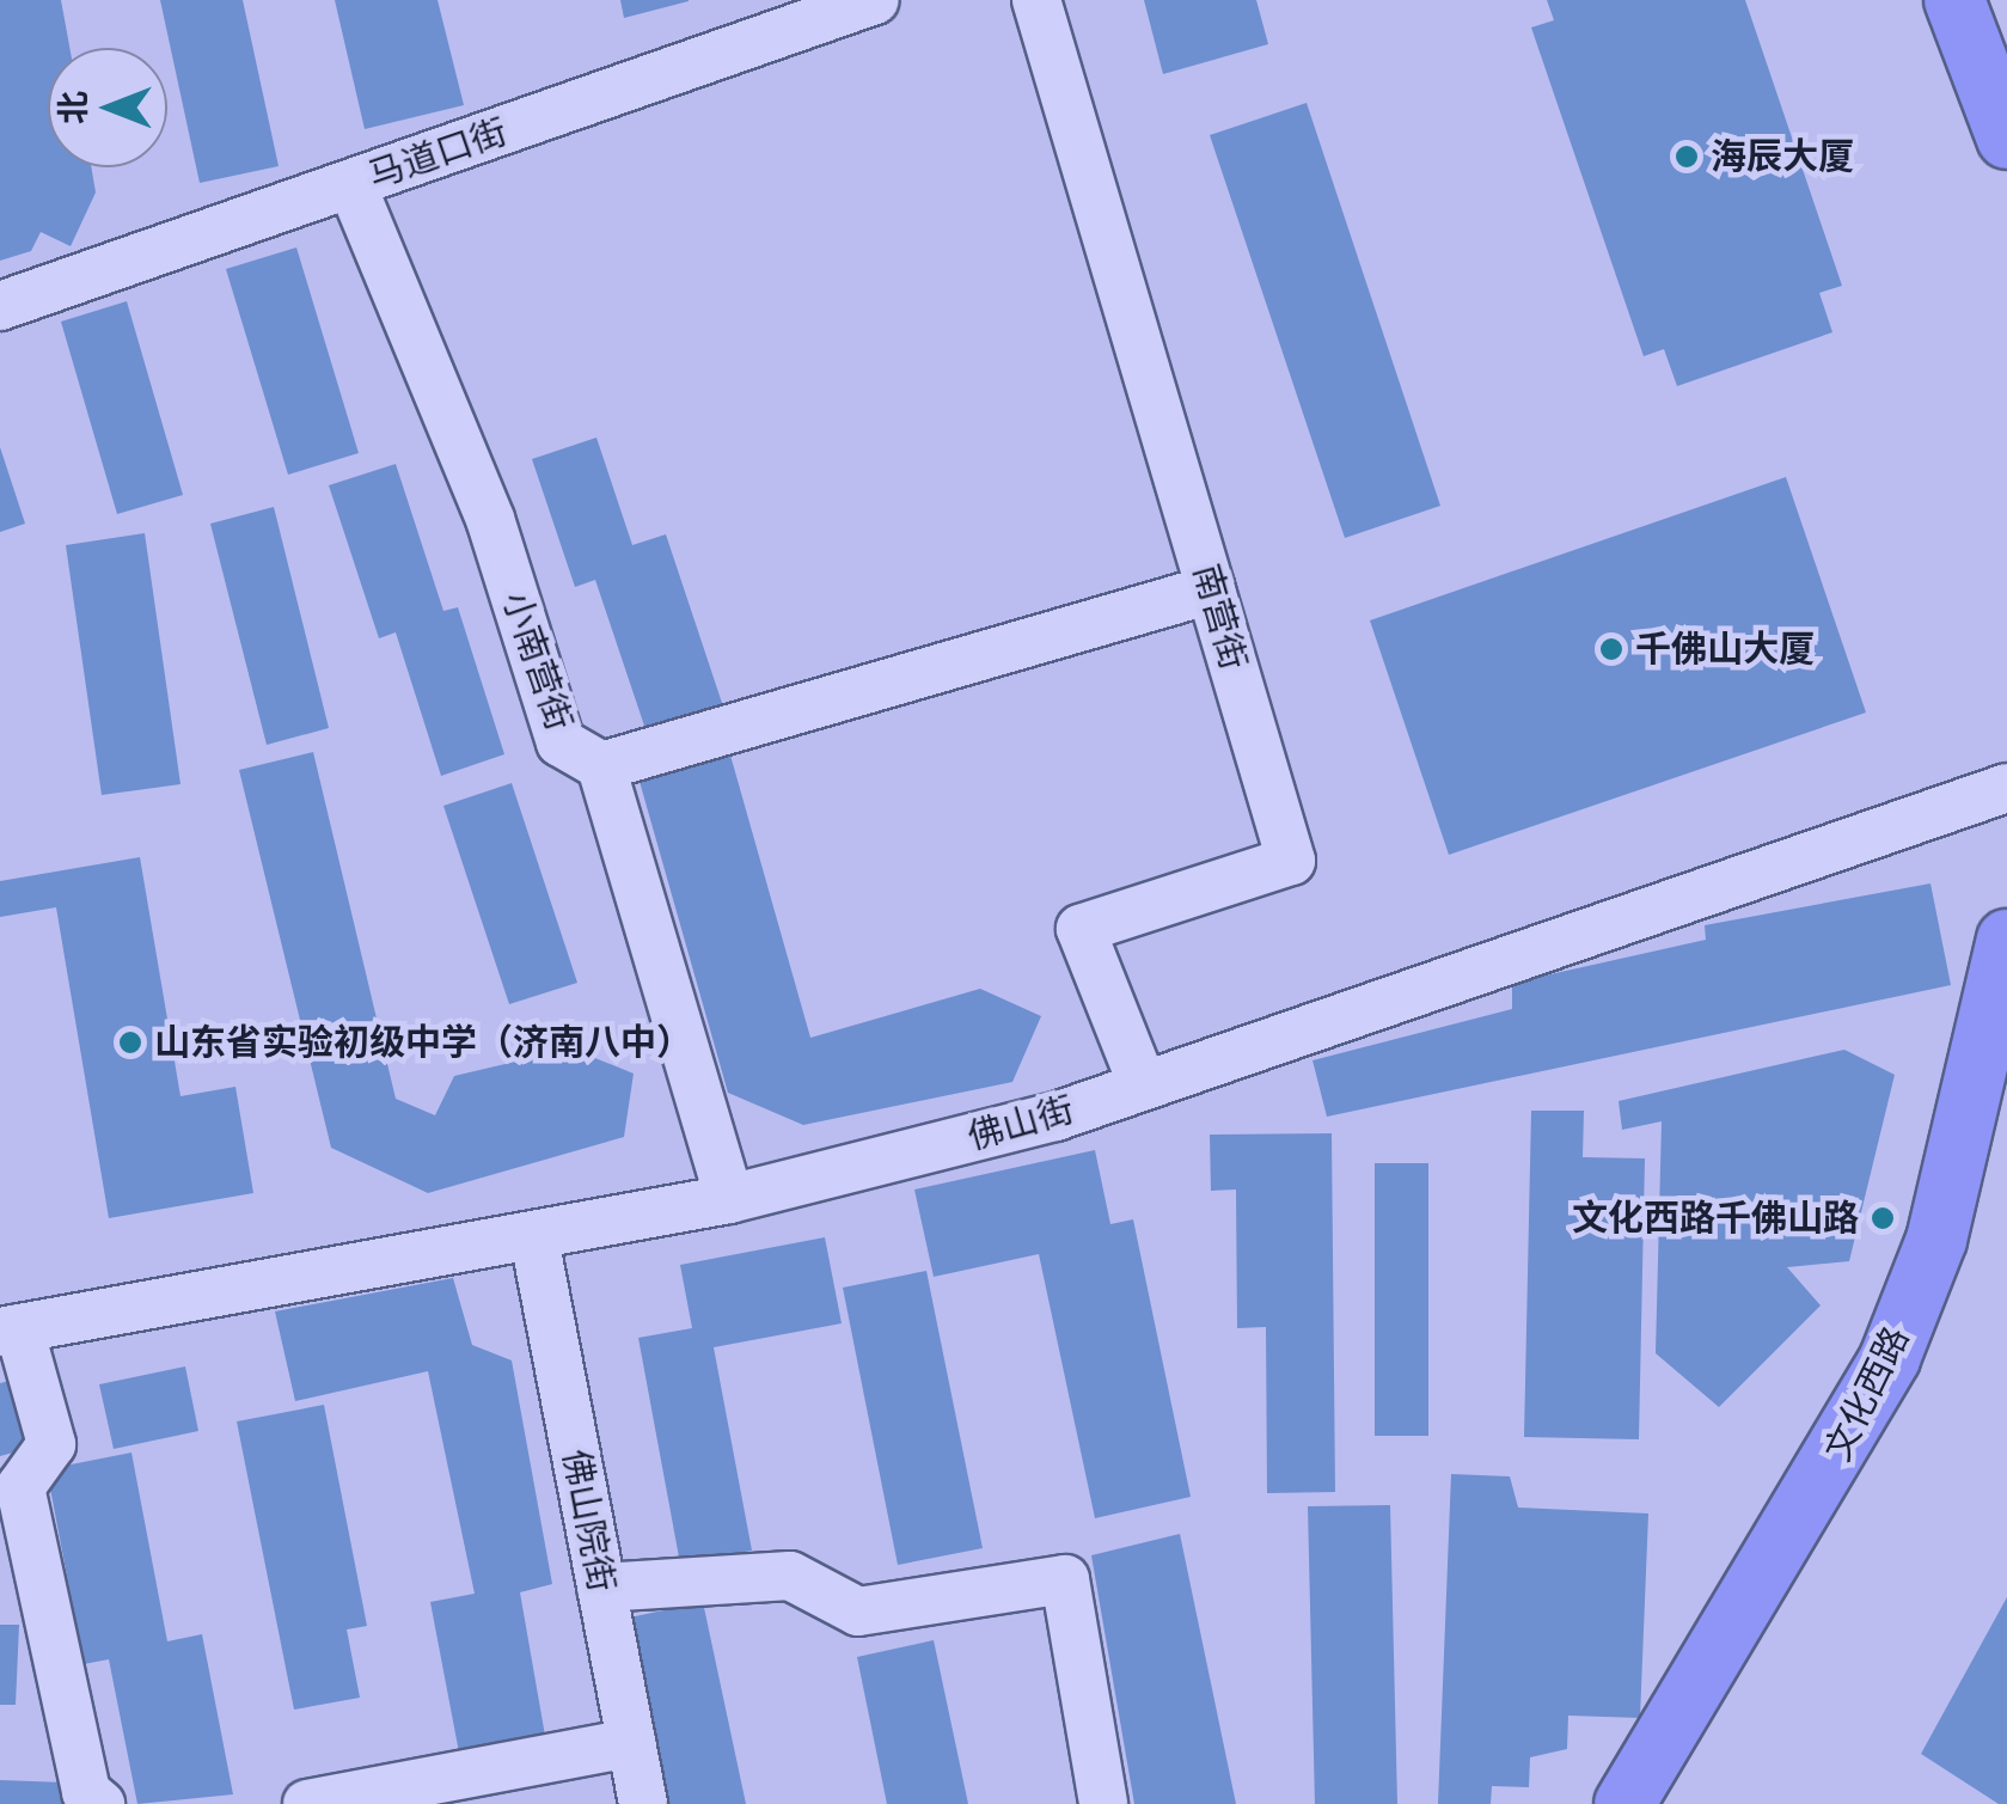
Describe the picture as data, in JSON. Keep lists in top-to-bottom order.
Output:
{
  "streets": {
    "main road": ["文化西路"],
    "street": [
      "马道口街",
      "南营街",
      "小南营街",
      "佛山街",
      "佛山院街"
    ]
  },
  "crossings": [
    ["马道口街", "小南营街"],
    ["南营街", "佛山街"],
    ["小南营街", "佛山街"],
    ["佛山街", "佛山院街"]
  ],
  "places": [
    "海辰大厦",
    "千佛山大厦",
    "山东省实验初级中学（济南八中）",
    "文化西路千佛山路"
  ],
  "north": "left"
}
